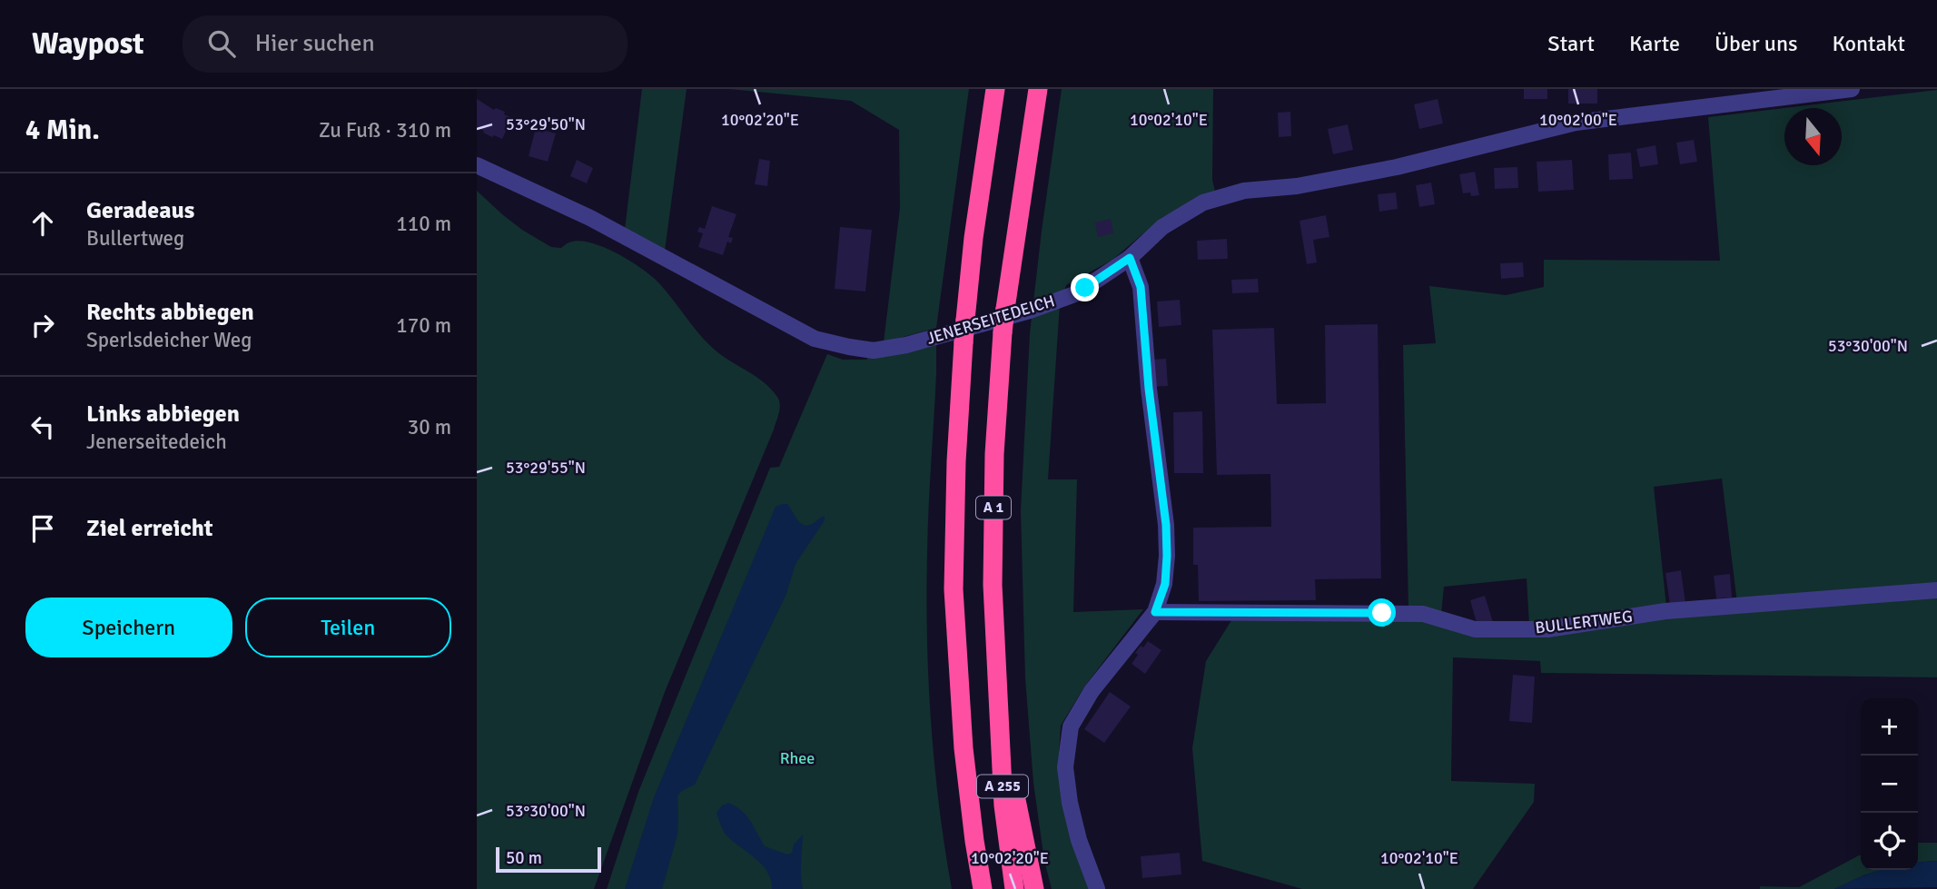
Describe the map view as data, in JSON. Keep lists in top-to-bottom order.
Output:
{
  "streets": {
    "highway": ["A 1", "A 255"],
    "street": ["JENERSEITEDEICH", "BULLERTWEG"]
  },
  "crossings": [
    ["A 1", "A 255"]
  ],
  "parks": ["Rhee"],
  "scale_bar": "50 m",
  "north": "bottom",
  "page": {
    "header": "Waypost",
    "search": "Hier suchen",
    "nav": [
      "Start",
      "Karte",
      "Über uns",
      "Kontakt"
    ],
    "heading": ["4 Min.", "Zu Fuß · 310 m"],
    "list": [
      ["Geradeaus", "Bullertweg", "110 m"],
      ["Rechts abbiegen", "Sperlsdeicher Weg", "170 m"],
      ["Links abbiegen", "Jenerseitedeich", "30 m"],
      "Ziel erreicht"
    ],
    "buttons": ["Speichern", "Teilen"],
    "map_buttons": ["+", "−"],
    "scale": "50 m"
  },
  "coordinates": [
    "10°02'20\"E",
    "10°02'10\"E",
    "10°02'00\"E",
    "53°29'50\"N",
    "53°30'00\"N",
    "53°29'55\"N"
  ]
}
